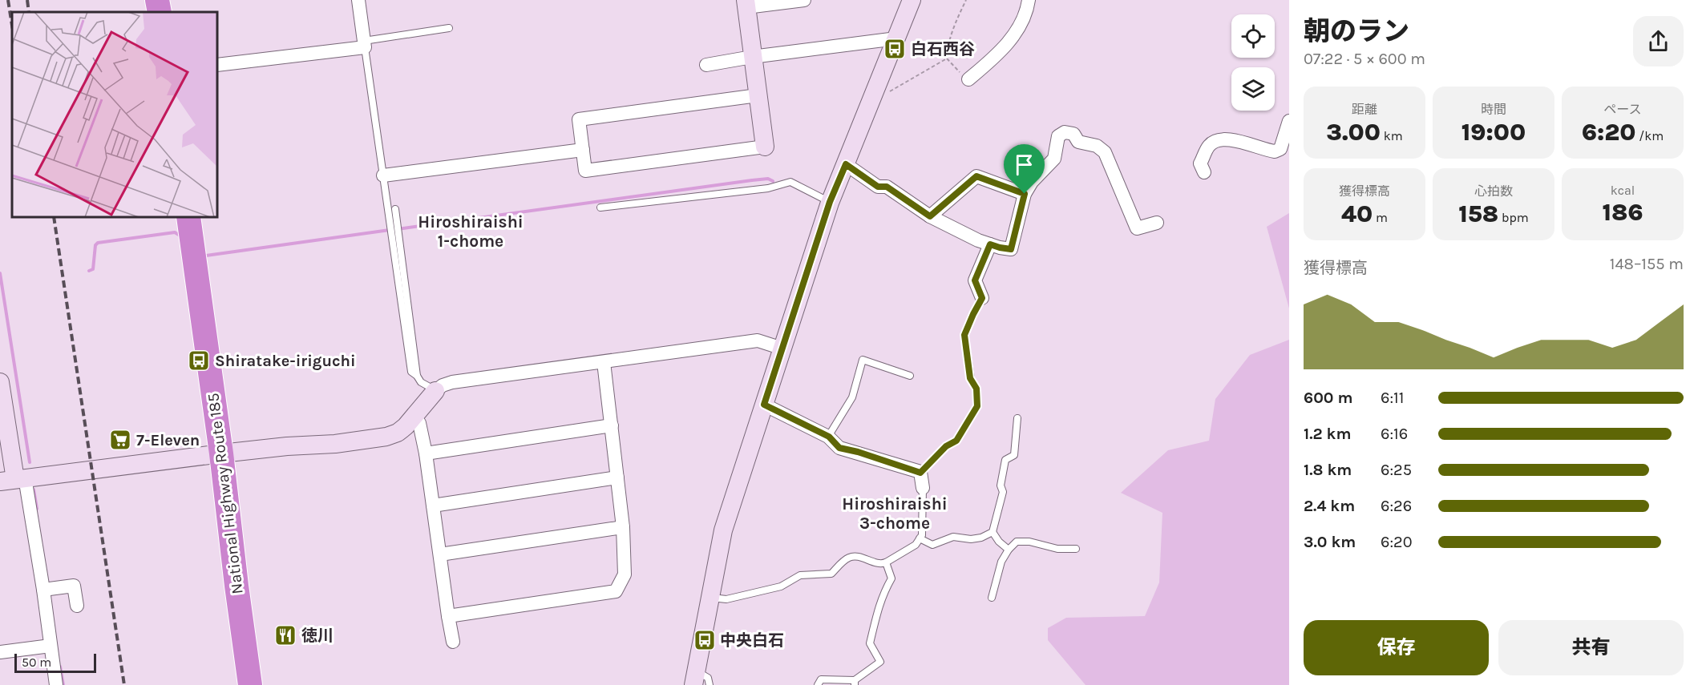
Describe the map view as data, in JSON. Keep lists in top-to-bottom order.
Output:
{
  "streets": {
    "highway": ["National Highway Route 185"]
  },
  "districts": ["Hiroshiraishi 1-chome", "Hiroshiraishi 3-chome"],
  "places": {
    "bus stop": ["白石西谷", "Shiratake-iriguchi", "中央白石"],
    "supermarket": ["7-Eleven"],
    "restaurant": ["徳川"]
  },
  "scale_bar": "50 m",
  "page": {
    "heading": ["朝のラン", "07:22 · 5 × 600 m"],
    "stats": [
      ["距離", "3.00 km"],
      ["時間", "19:00"],
      ["ペース", "6:20 /km"],
      ["獲得標高", "40 m"],
      ["心拍数", "158 bpm"],
      ["kcal", "186"]
    ],
    "chart": ["獲得標高", "148–155 m"],
    "list": [
      {
        "name": "600 m",
        "note": "6:11"
      },
      {
        "name": "1.2 km",
        "note": "6:16"
      },
      {
        "name": "1.8 km",
        "note": "6:25"
      },
      {
        "name": "2.4 km",
        "note": "6:26"
      },
      {
        "name": "3.0 km",
        "note": "6:20"
      }
    ],
    "buttons": ["保存", "共有"],
    "scale": "50 m"
  }
}
